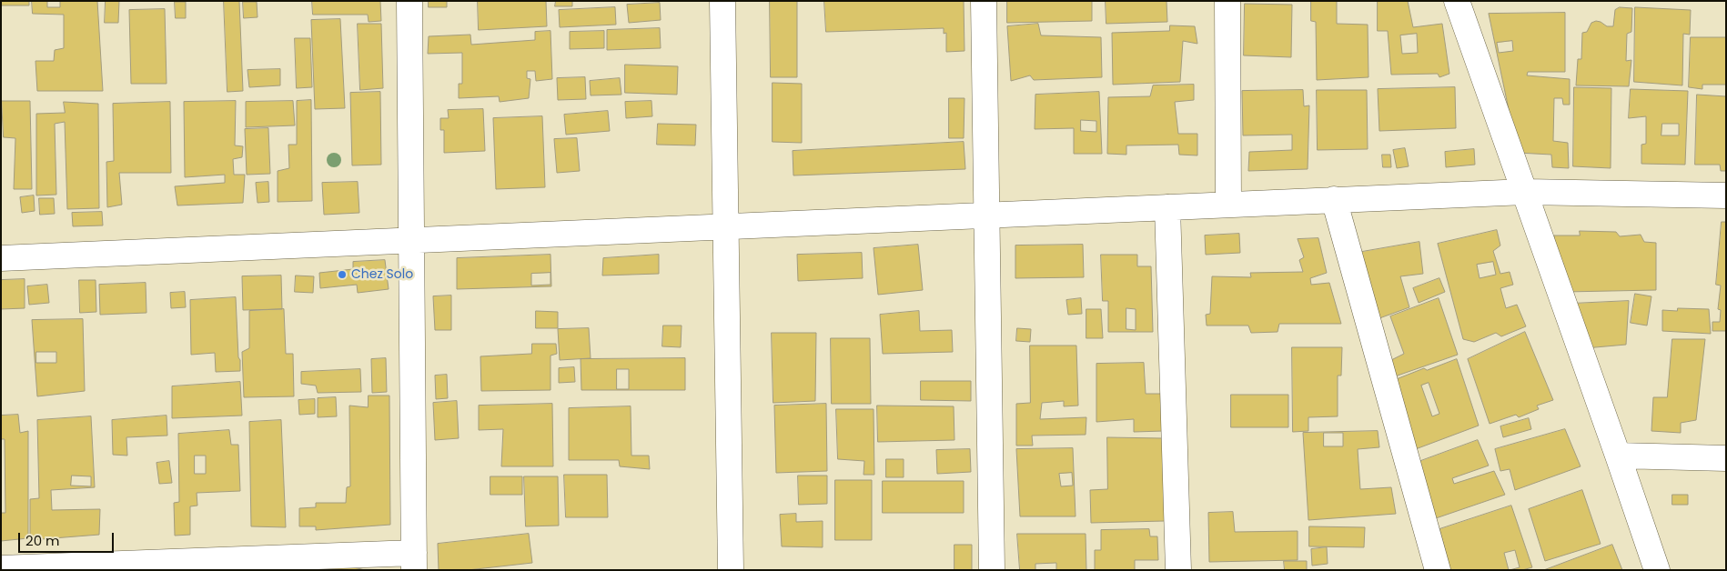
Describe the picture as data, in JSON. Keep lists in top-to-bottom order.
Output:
{
  "places": ["Chez Solo"],
  "scale_bar": "20 m"
}
